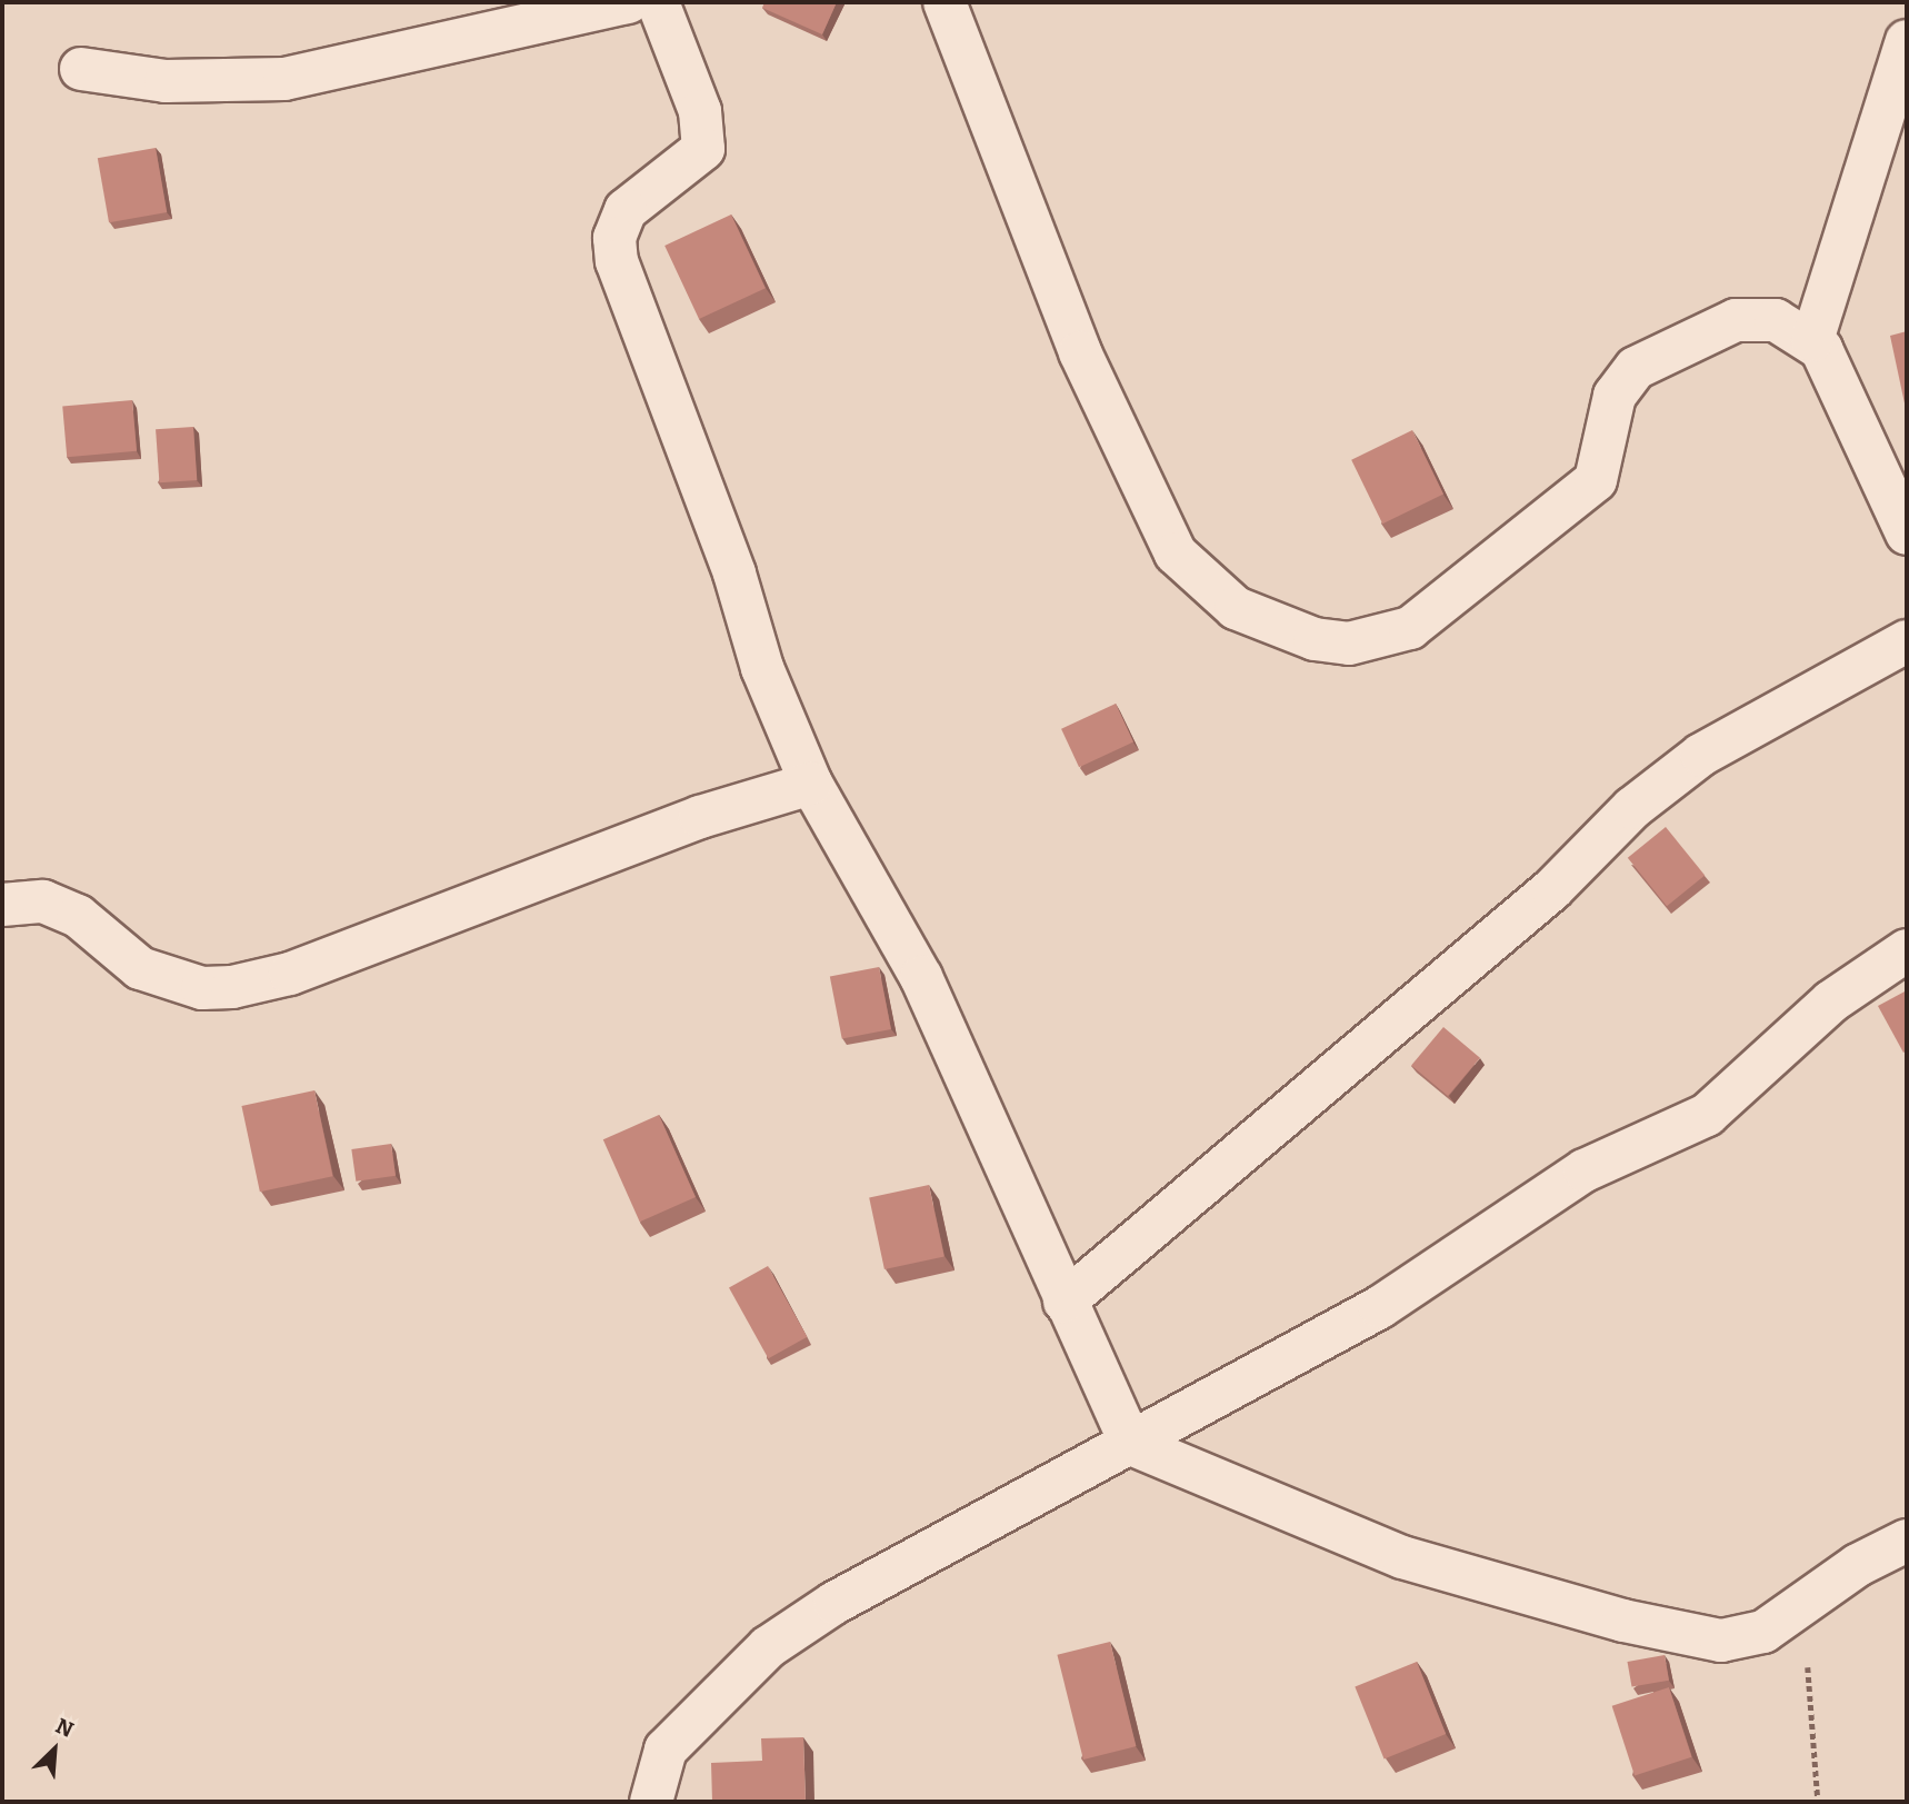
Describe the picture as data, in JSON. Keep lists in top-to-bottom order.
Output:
{
  "north": "top right"
}
